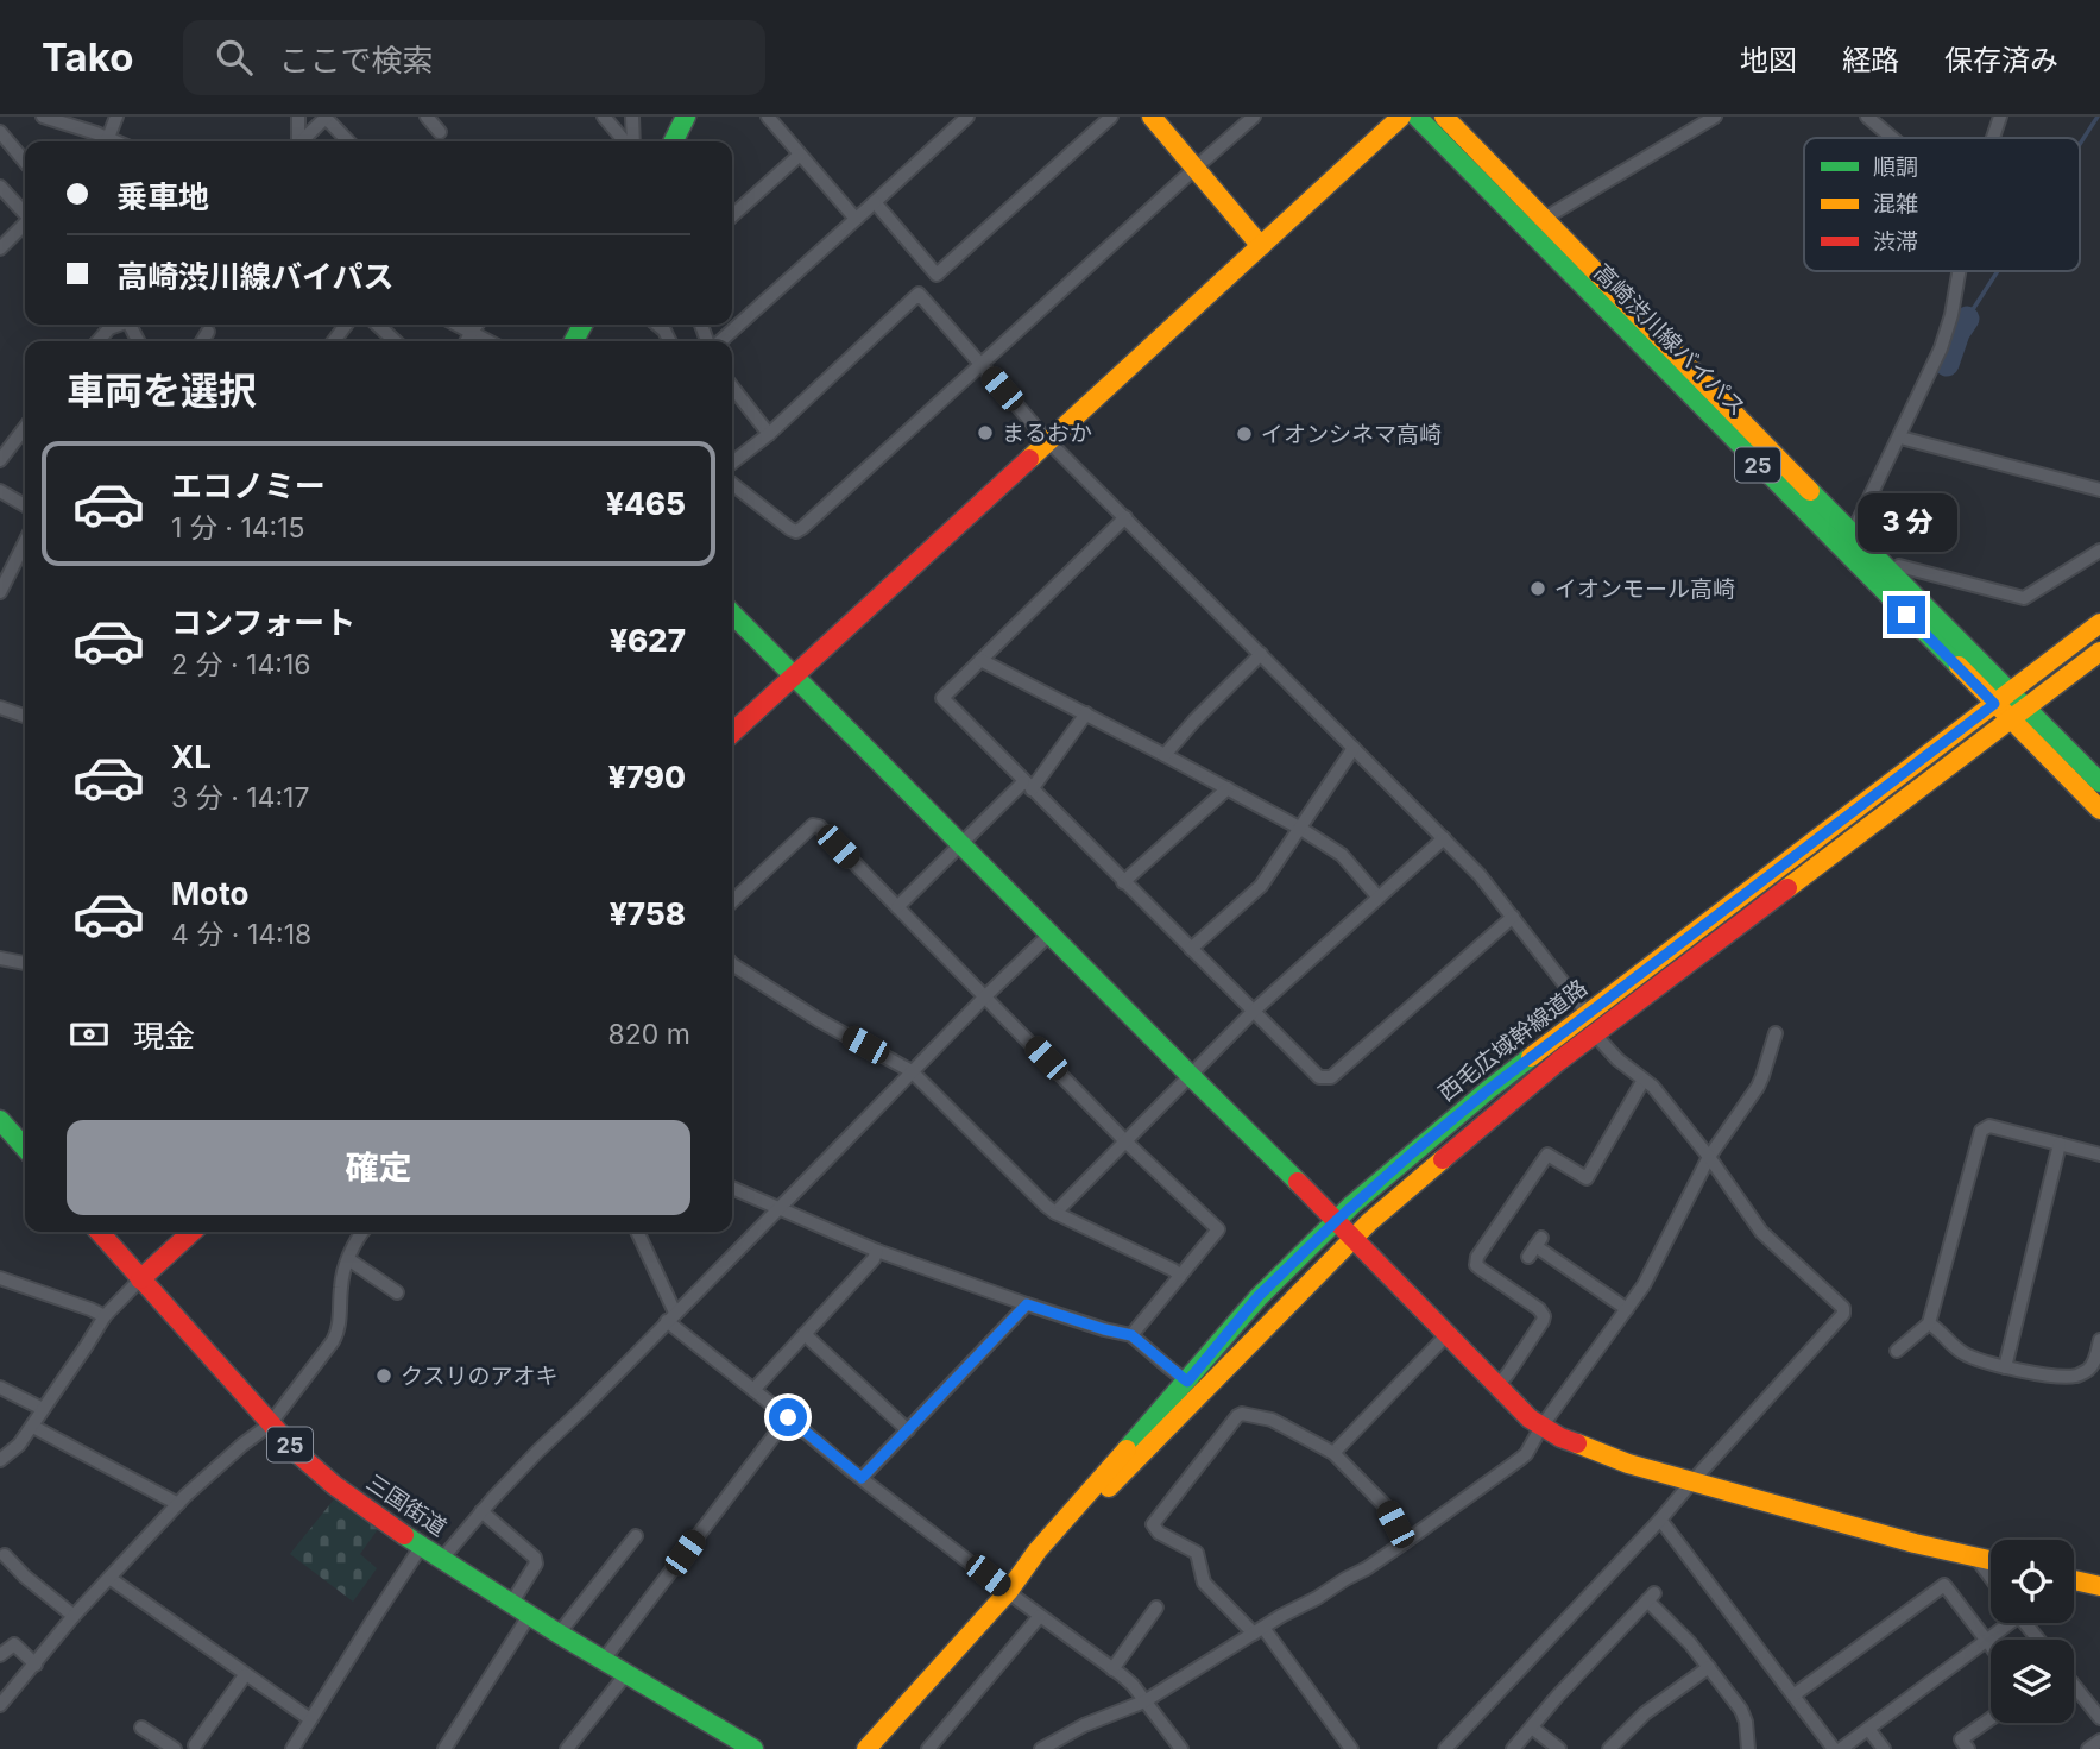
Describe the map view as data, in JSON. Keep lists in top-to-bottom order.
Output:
{
  "streets": {
    "street": [
      "高崎渋川線バイパス",
      "25",
      "西毛広域幹線道路",
      "三国街道"
    ]
  },
  "crossings": [
    ["高崎渋川線バイパス", "西毛広域幹線道路"]
  ],
  "places": [
    "まるおか",
    "イオンシネマ高崎",
    "イオンモール高崎",
    "クスリのアオキ"
  ],
  "legend": ["順調", "混雑", "渋滞"],
  "page": {
    "header": "Tako",
    "search": "ここで検索",
    "nav": ["地図", "経路", "保存済み"],
    "banner": ["乗車地", "高崎渋川線バイパス"],
    "heading": "車両を選択",
    "list": [
      {
        "name": "エコノミー",
        "note": "1 分 · 14:15",
        "value": "¥465"
      },
      {
        "name": "コンフォート",
        "note": "2 分 · 14:16",
        "value": "¥627"
      },
      {
        "name": "XL",
        "note": "3 分 · 14:17",
        "value": "¥790"
      },
      {
        "name": "Moto",
        "note": "4 分 · 14:18",
        "value": "¥758"
      }
    ],
    "bubble": "3 分",
    "pay": ["現金", "820 m"],
    "buttons": "確定"
  }
}
